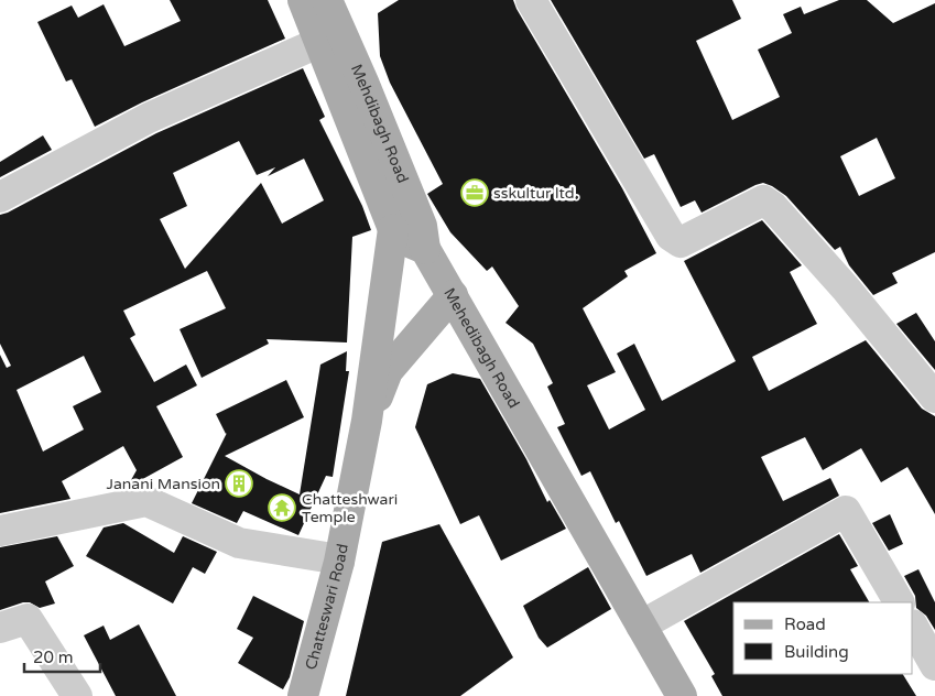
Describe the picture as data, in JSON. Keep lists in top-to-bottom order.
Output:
{
  "streets": {
    "main road": ["Mehdibagh Road", "Mehedibagh Road", "Chatteswari Road"]
  },
  "crossings": [
    ["Mehdibagh Road", "Mehedibagh Road"],
    ["Mehedibagh Road", "Chatteswari Road"]
  ],
  "places": {
    "office": ["sskultur ltd."],
    "building": ["Janani Mansion"],
    "temple": ["Chatteshwari Temple"]
  },
  "legend": ["Road", "Building"],
  "scale_bar": "20 m"
}
